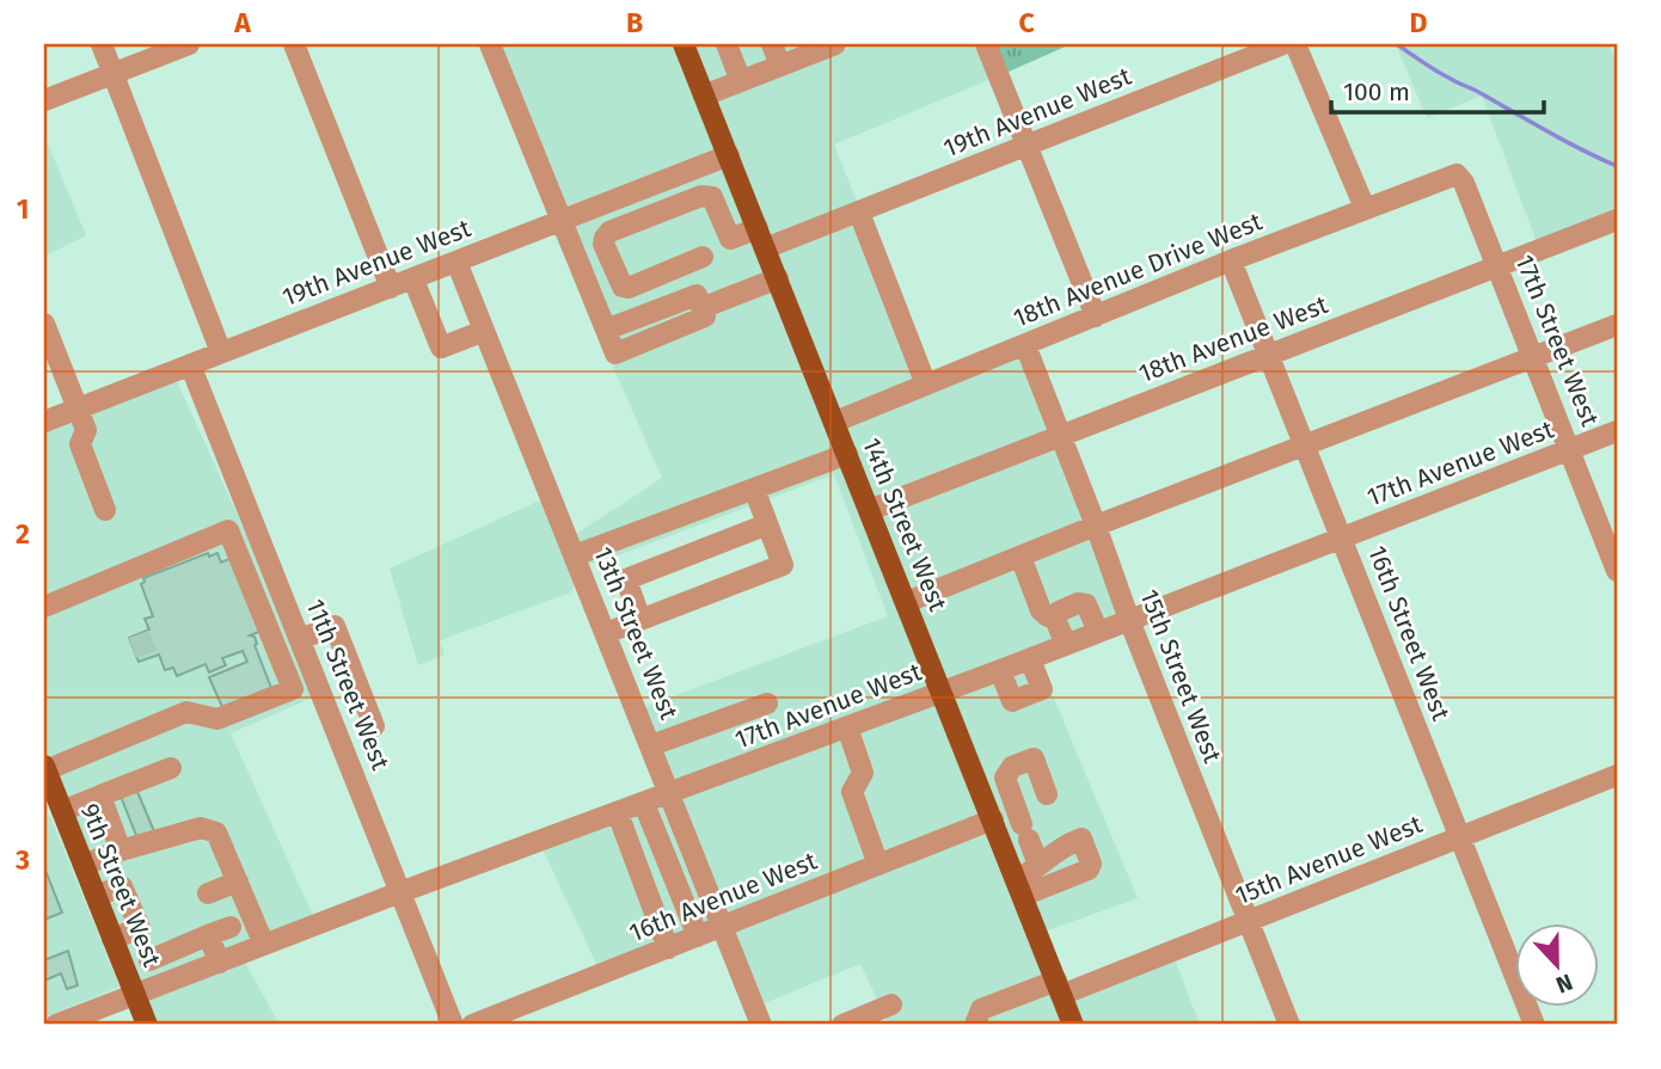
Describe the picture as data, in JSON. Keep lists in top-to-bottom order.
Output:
{
  "streets": {
    "main road": ["14th Street West", "9th Street West"],
    "street": [
      "19th Avenue West",
      "18th Avenue Drive West",
      "18th Avenue West",
      "17th Street West",
      "17th Avenue West",
      "13th Street West",
      "16th Street West",
      "15th Street West",
      "11th Street West",
      "15th Avenue West",
      "16th Avenue West"
    ]
  },
  "crossings": [
    ["19th Avenue West", "14th Street West"],
    ["19th Avenue West", "13th Street West"],
    ["19th Avenue West", "11th Street West"],
    ["18th Avenue Drive West", "17th Street West"],
    ["18th Avenue Drive West", "14th Street West"],
    ["18th Avenue Drive West", "16th Street West"],
    ["18th Avenue Drive West", "15th Street West"],
    ["18th Avenue West", "17th Street West"],
    ["18th Avenue West", "14th Street West"],
    ["18th Avenue West", "16th Street West"],
    ["18th Avenue West", "15th Street West"],
    ["17th Street West", "17th Avenue West"],
    ["17th Avenue West", "14th Street West"],
    ["17th Avenue West", "13th Street West"],
    ["17th Avenue West", "16th Street West"],
    ["17th Avenue West", "15th Street West"],
    ["17th Avenue West", "11th Street West"],
    ["17th Avenue West", "9th Street West"],
    ["14th Street West", "15th Avenue West"],
    ["14th Street West", "16th Avenue West"],
    ["13th Street West", "16th Avenue West"],
    ["16th Street West", "15th Avenue West"],
    ["15th Street West", "15th Avenue West"]
  ],
  "scale_bar": "100 m",
  "north": "bottom",
  "grid": {
    "columns": [
      "A",
      "B",
      "C",
      "D"
    ],
    "rows": ["1", "2", "3"]
  }
}
